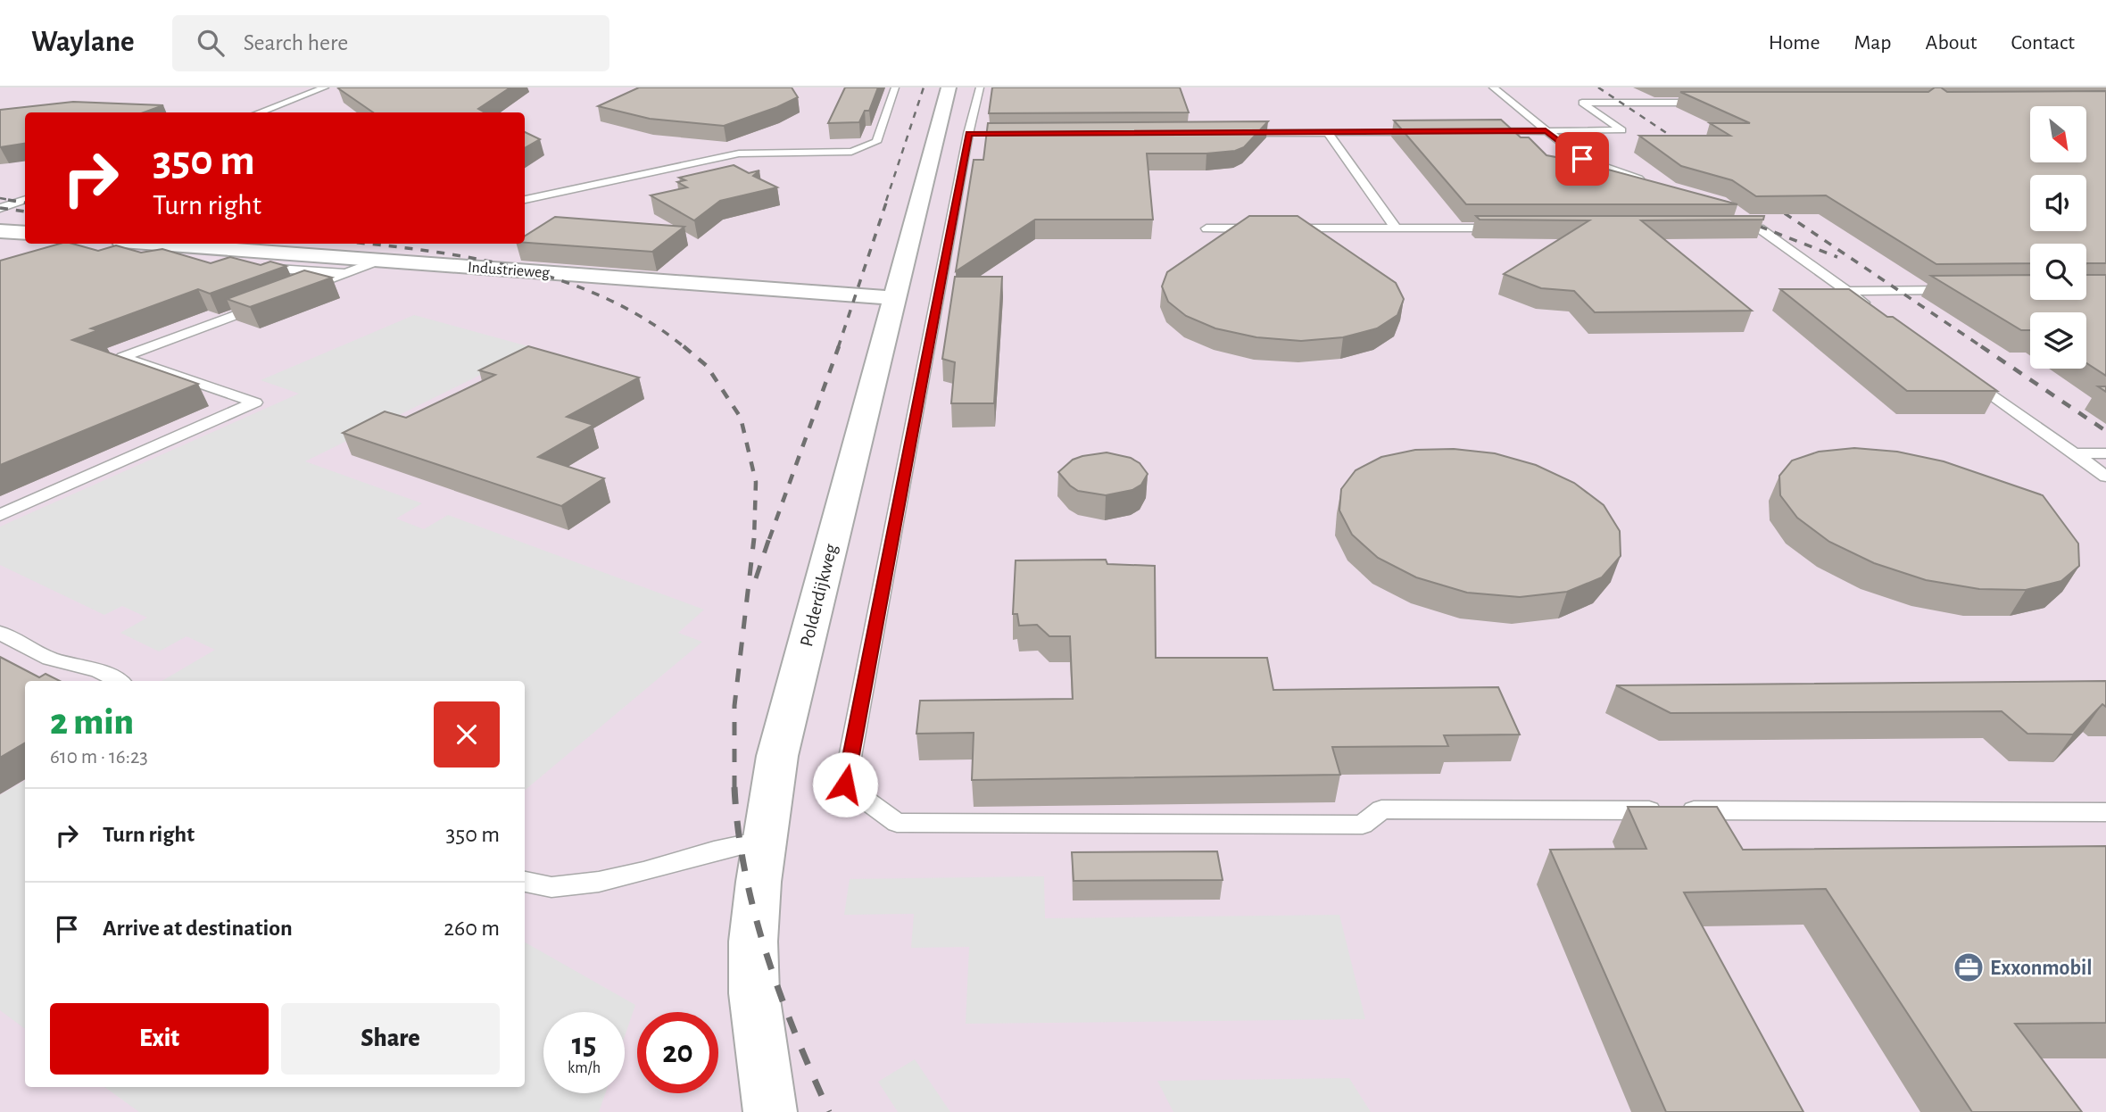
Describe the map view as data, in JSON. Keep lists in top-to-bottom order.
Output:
{
  "streets": {
    "street": ["Industrieweg", "Polderdijkweg"]
  },
  "crossings": [
    ["Industrieweg", "Polderdijkweg"]
  ],
  "places": {
    "office": ["Exxonmobil"]
  },
  "north": "bottom right",
  "page": {
    "header": "Waylane",
    "search": "Search here",
    "nav": [
      "Home",
      "Map",
      "About",
      "Contact"
    ],
    "turn": ["350 m", "Turn right"],
    "heading": ["2 min", "610 m · 16:23"],
    "list": [
      {
        "name": "Turn right",
        "value": "350 m"
      },
      {
        "name": "Arrive at destination",
        "value": "260 m"
      }
    ],
    "buttons": ["Exit", "Share"],
    "speed": "15 km/h",
    "limit": "20"
  }
}
